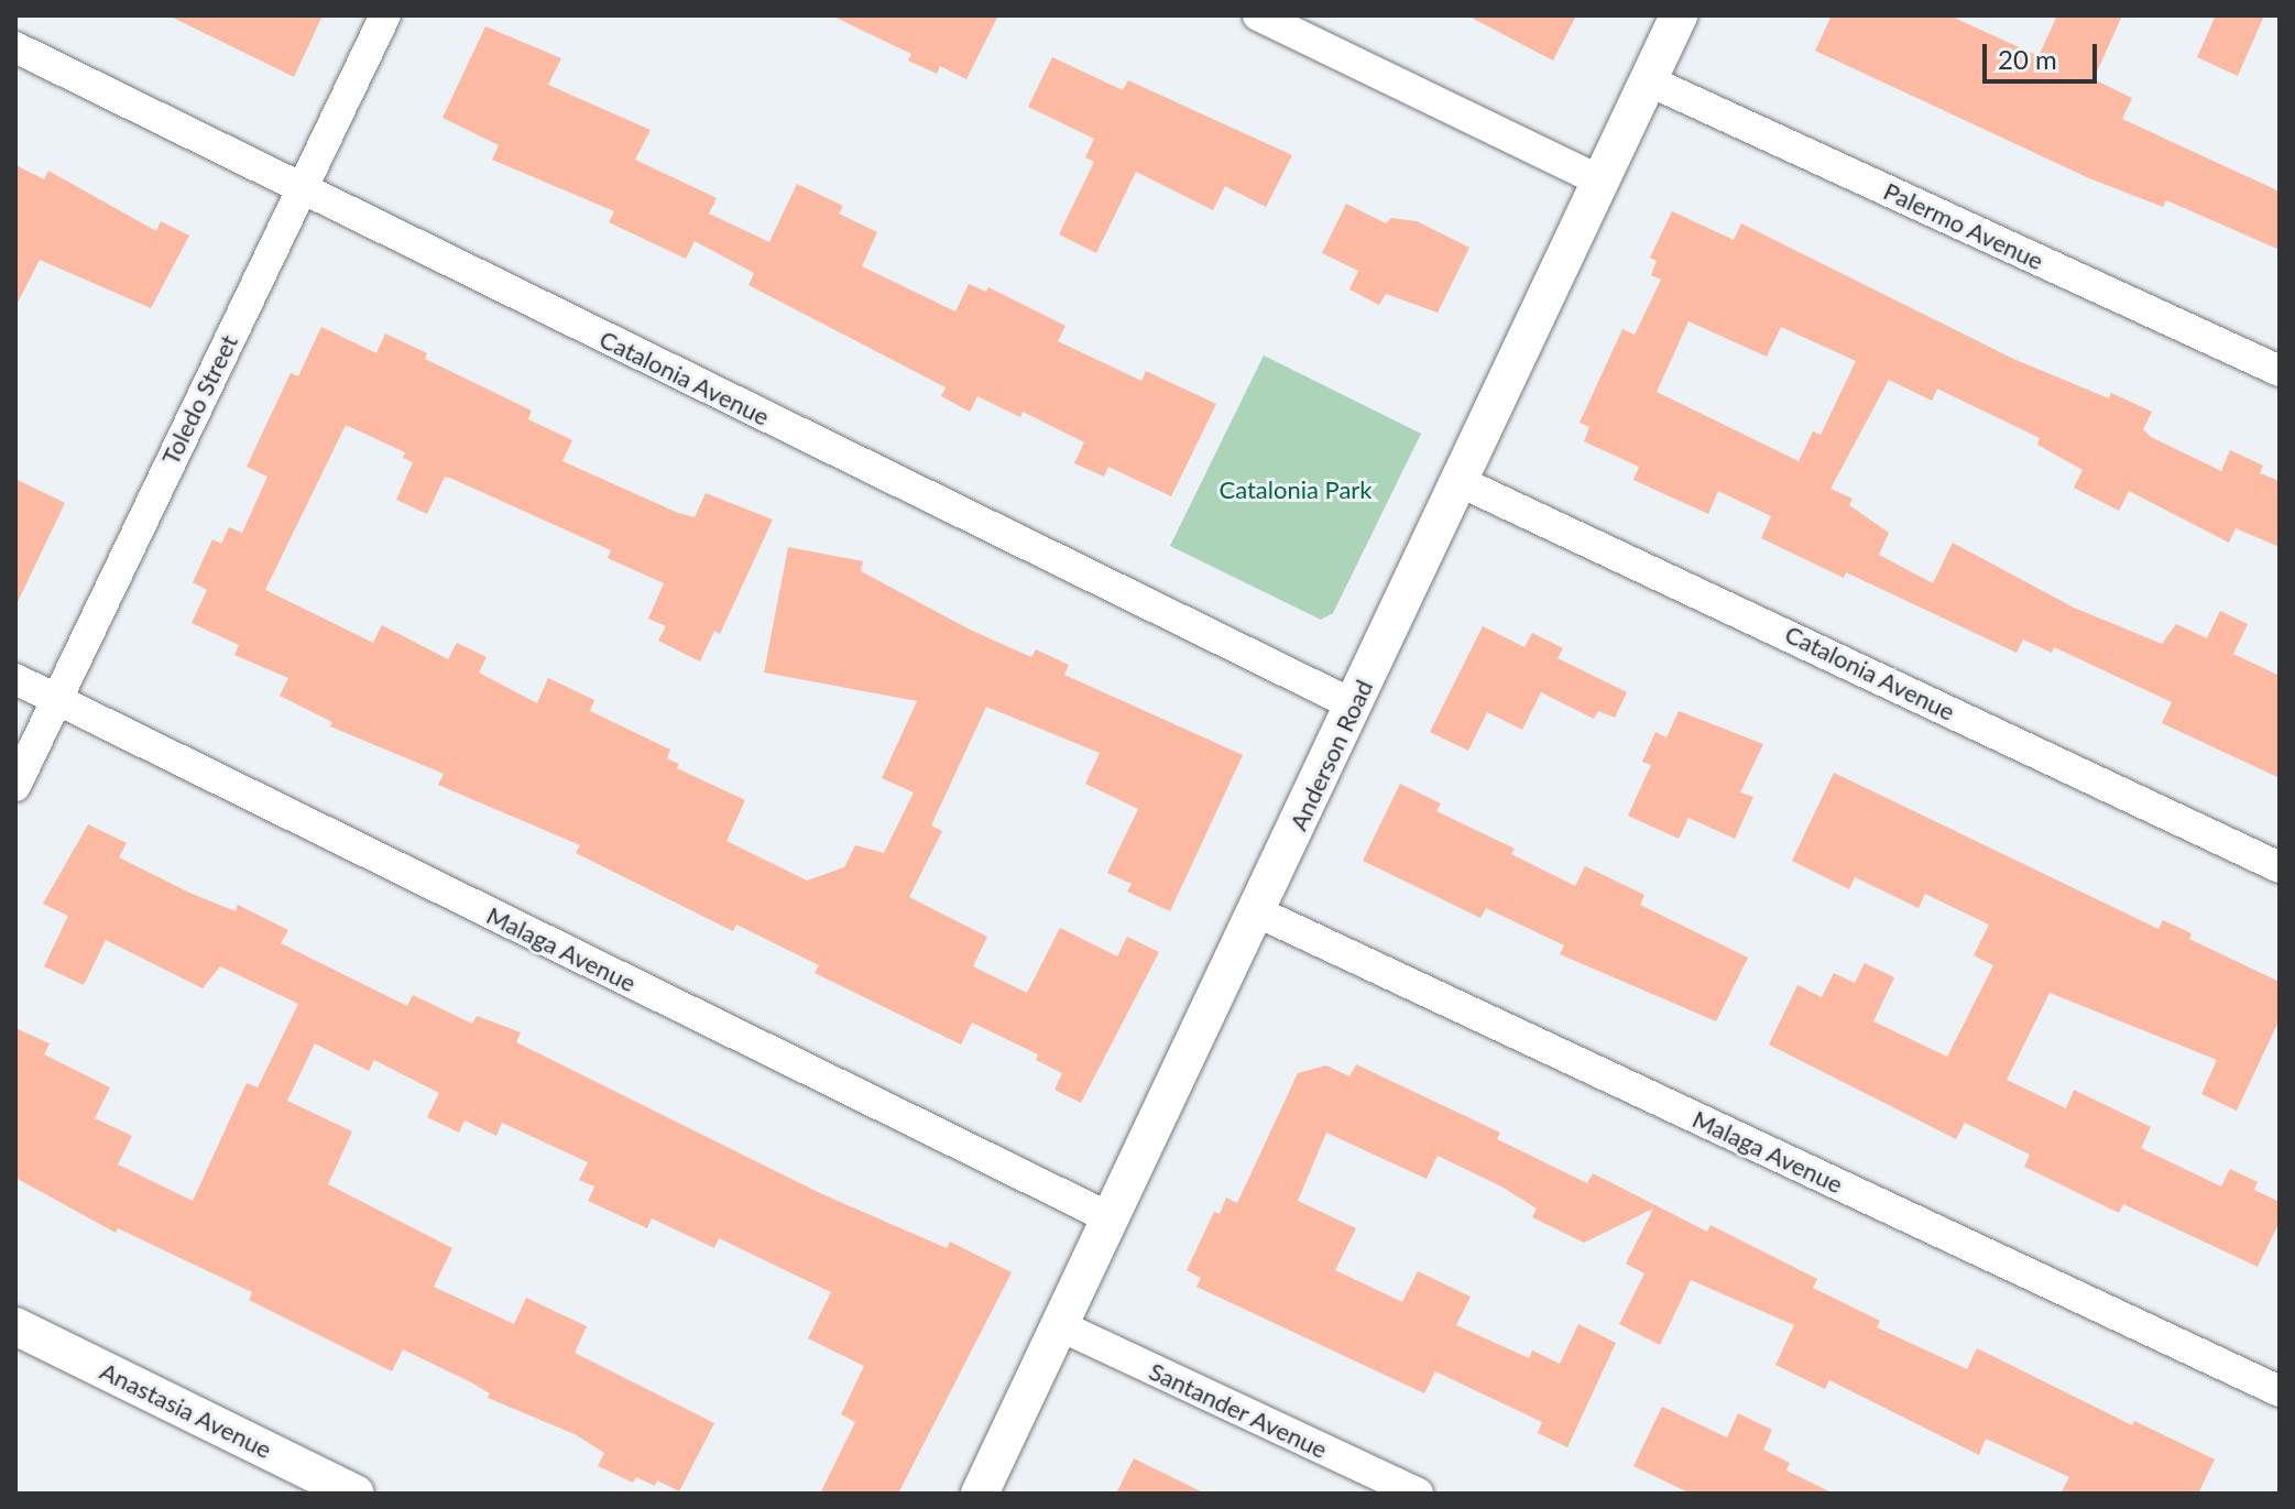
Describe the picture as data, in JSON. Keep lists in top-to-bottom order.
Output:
{
  "streets": {
    "street": [
      "Palermo Avenue",
      "Catalonia Avenue",
      "Toledo Street",
      "Anderson Road",
      "Malaga Avenue",
      "Anastasia Avenue",
      "Santander Avenue"
    ]
  },
  "crossings": [
    ["Palermo Avenue", "Anderson Road"],
    ["Catalonia Avenue", "Toledo Street"],
    ["Catalonia Avenue", "Anderson Road"],
    ["Toledo Street", "Malaga Avenue"],
    ["Anderson Road", "Malaga Avenue"],
    ["Anderson Road", "Santander Avenue"]
  ],
  "parks": ["Catalonia Park"],
  "scale_bar": "20 m"
}
